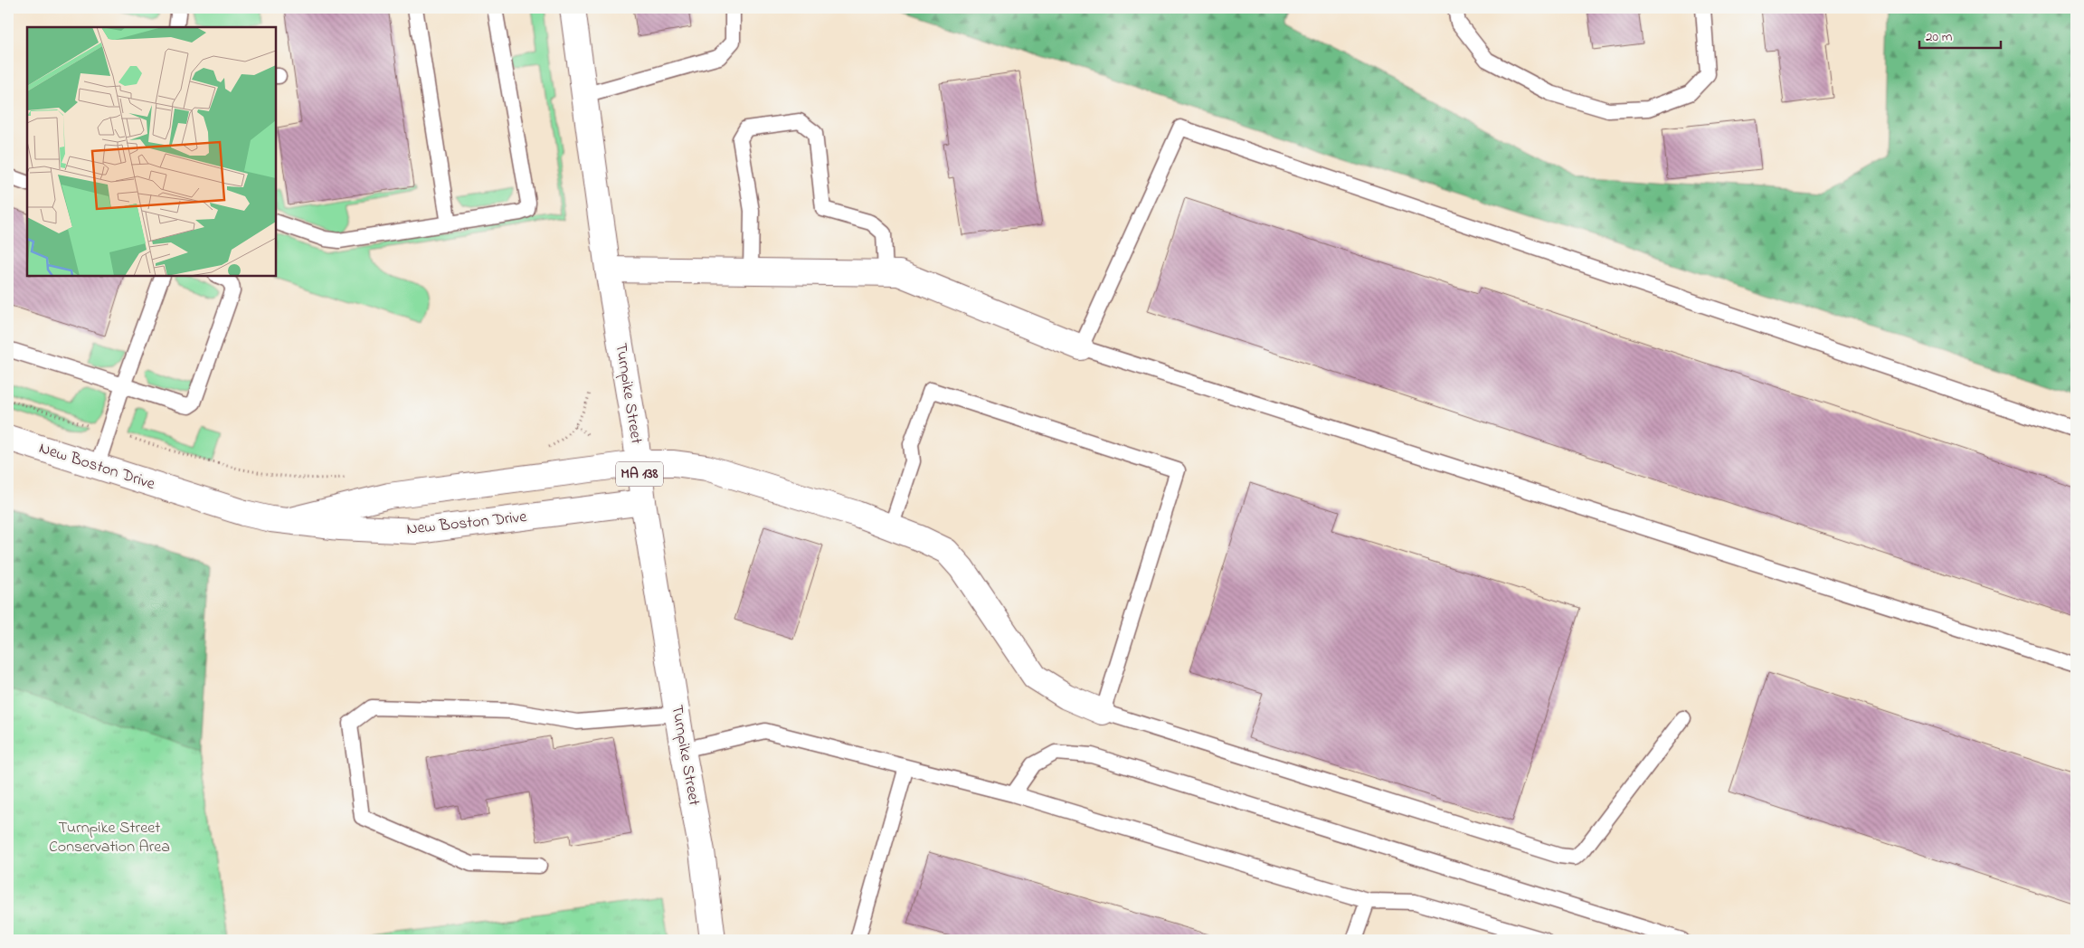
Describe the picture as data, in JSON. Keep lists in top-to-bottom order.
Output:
{
  "streets": {
    "street": ["Turnpike Street", "New Boston Drive", "MA 138"]
  },
  "crossings": [
    ["Turnpike Street", "New Boston Drive"]
  ],
  "parks": ["Turnpike Street Conservation Area"],
  "scale_bar": "20 m"
}
